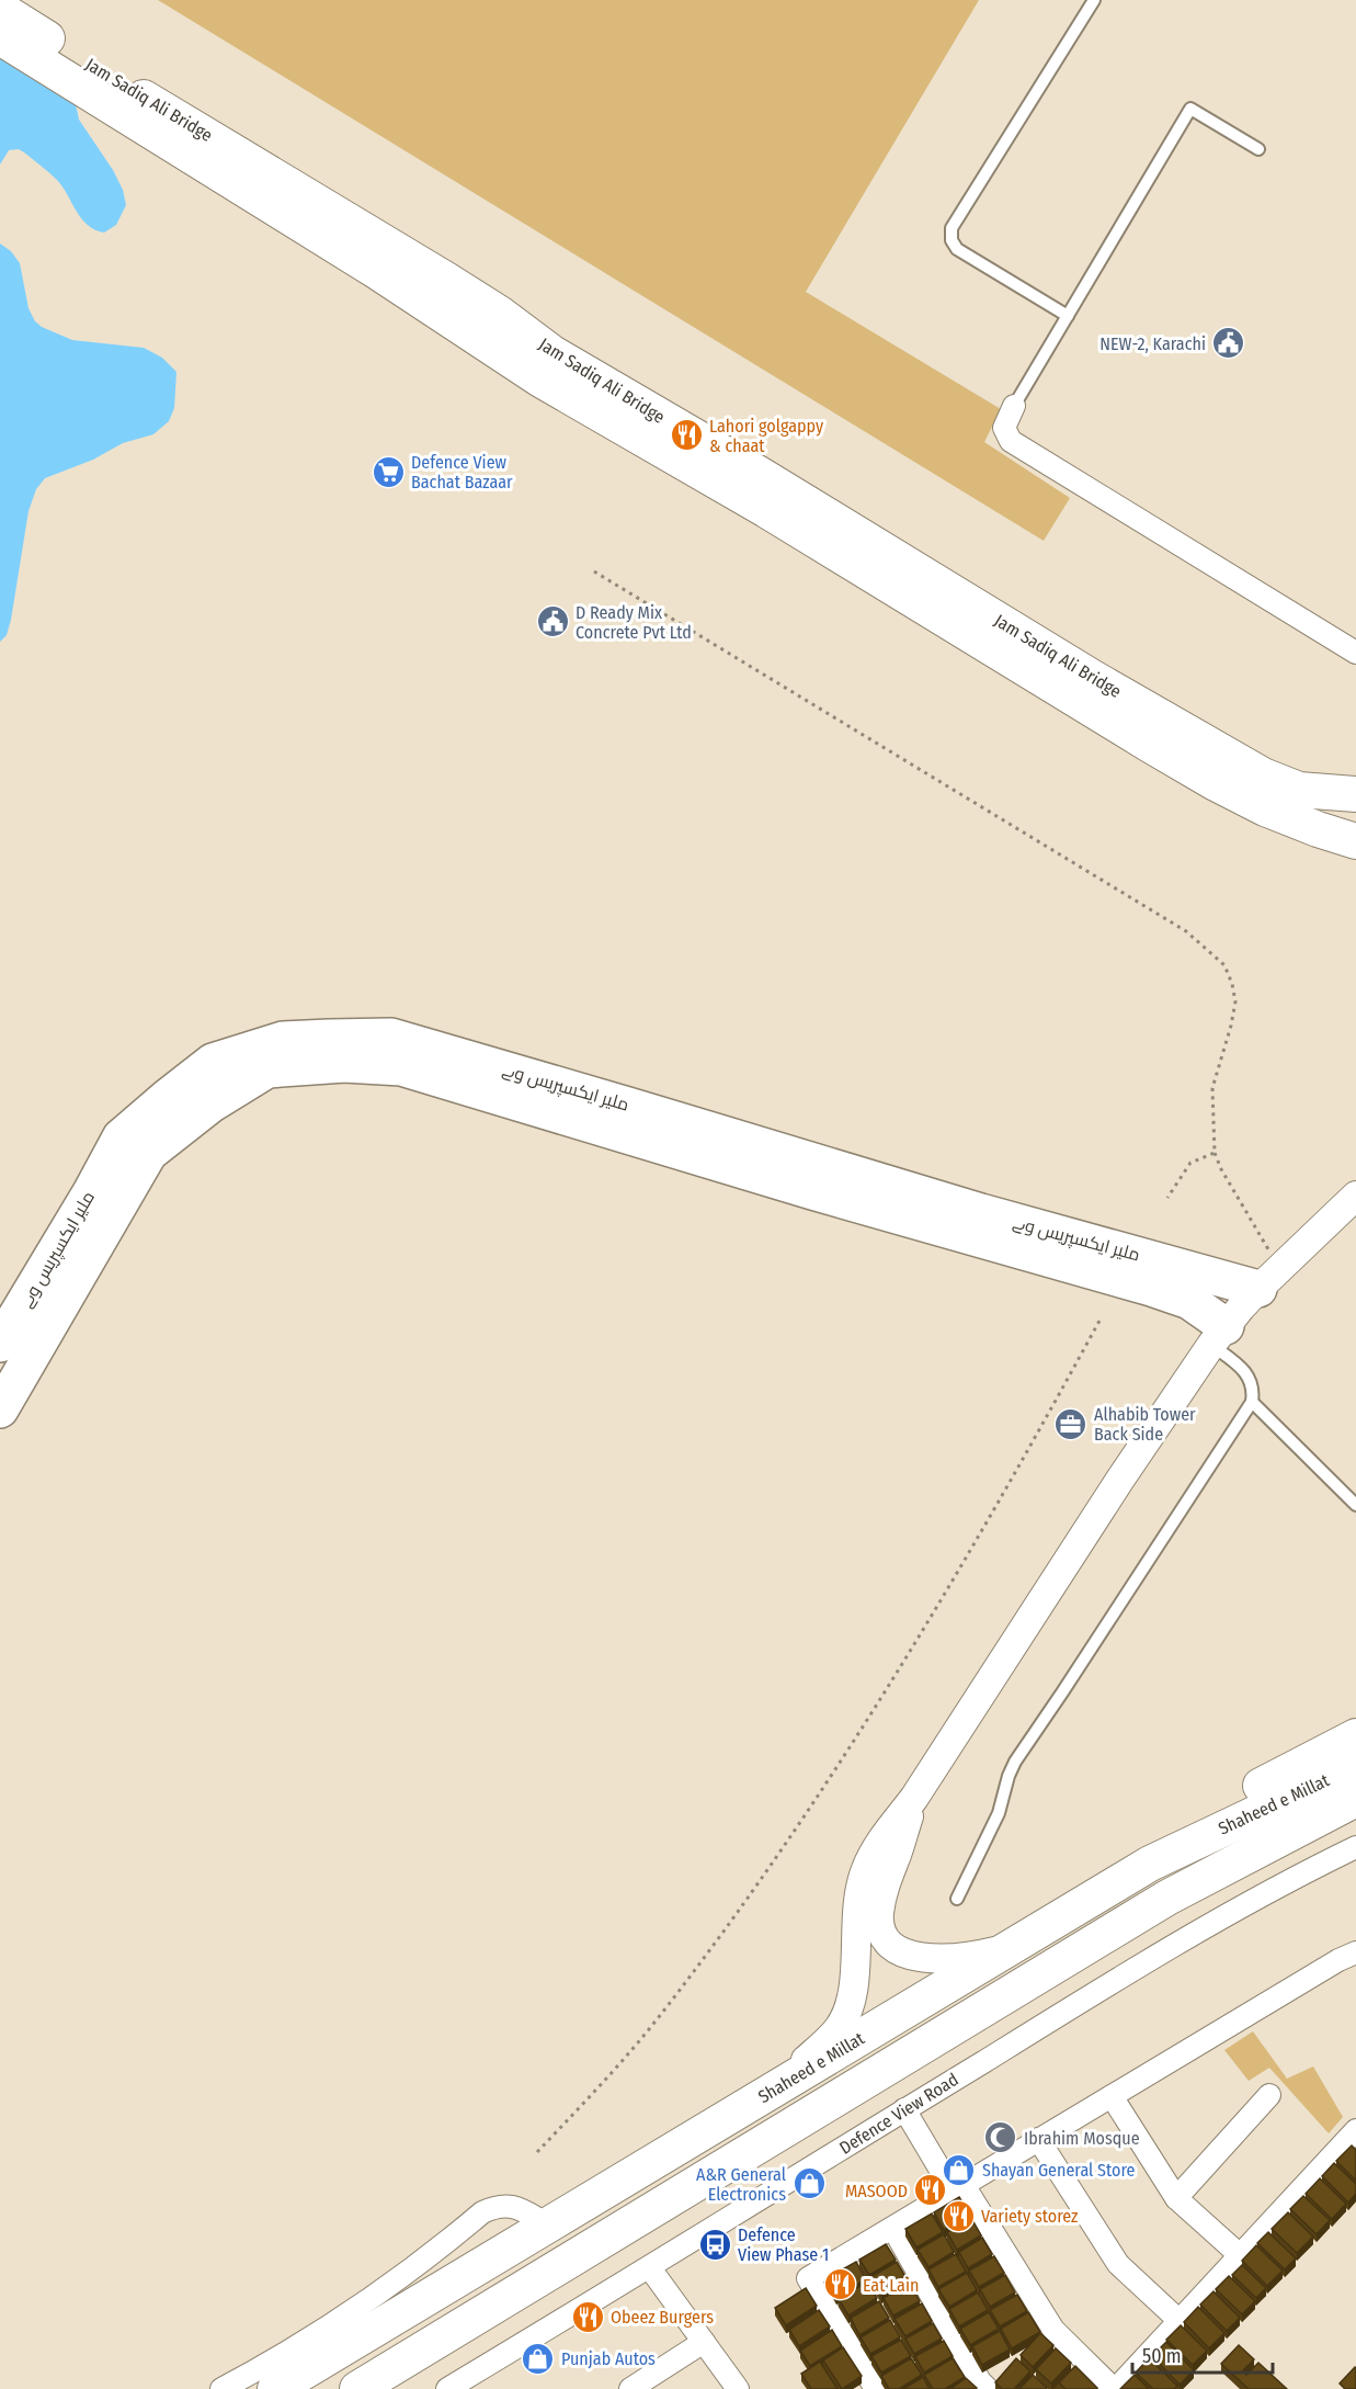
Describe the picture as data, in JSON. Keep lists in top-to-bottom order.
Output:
{
  "streets": {
    "highway": ["ملیر ایکسپریس وے"],
    "main road": ["Jam Sadiq Ali Bridge", "Shaheed e Millat"],
    "street": ["Defence View Road"]
  },
  "places": {
    "public building": ["NEW-2, Karachi", "D Ready Mix Concrete Pvt Ltd"],
    "restaurant": [
      "Lahori golgappy & chaat",
      "MASOOD",
      "Variety storez",
      "Eat Lain",
      "Obeez Burgers"
    ],
    "supermarket": ["Defence View Bachat Bazaar"],
    "office": ["Alhabib Tower Back Side"],
    "mosque": ["Ibrahim Mosque"],
    "shop": ["Shayan General Store", "A&R General Electronics", "Punjab Autos"],
    "bus stop": ["Defence View Phase 1"]
  },
  "scale_bar": "50 m"
}
